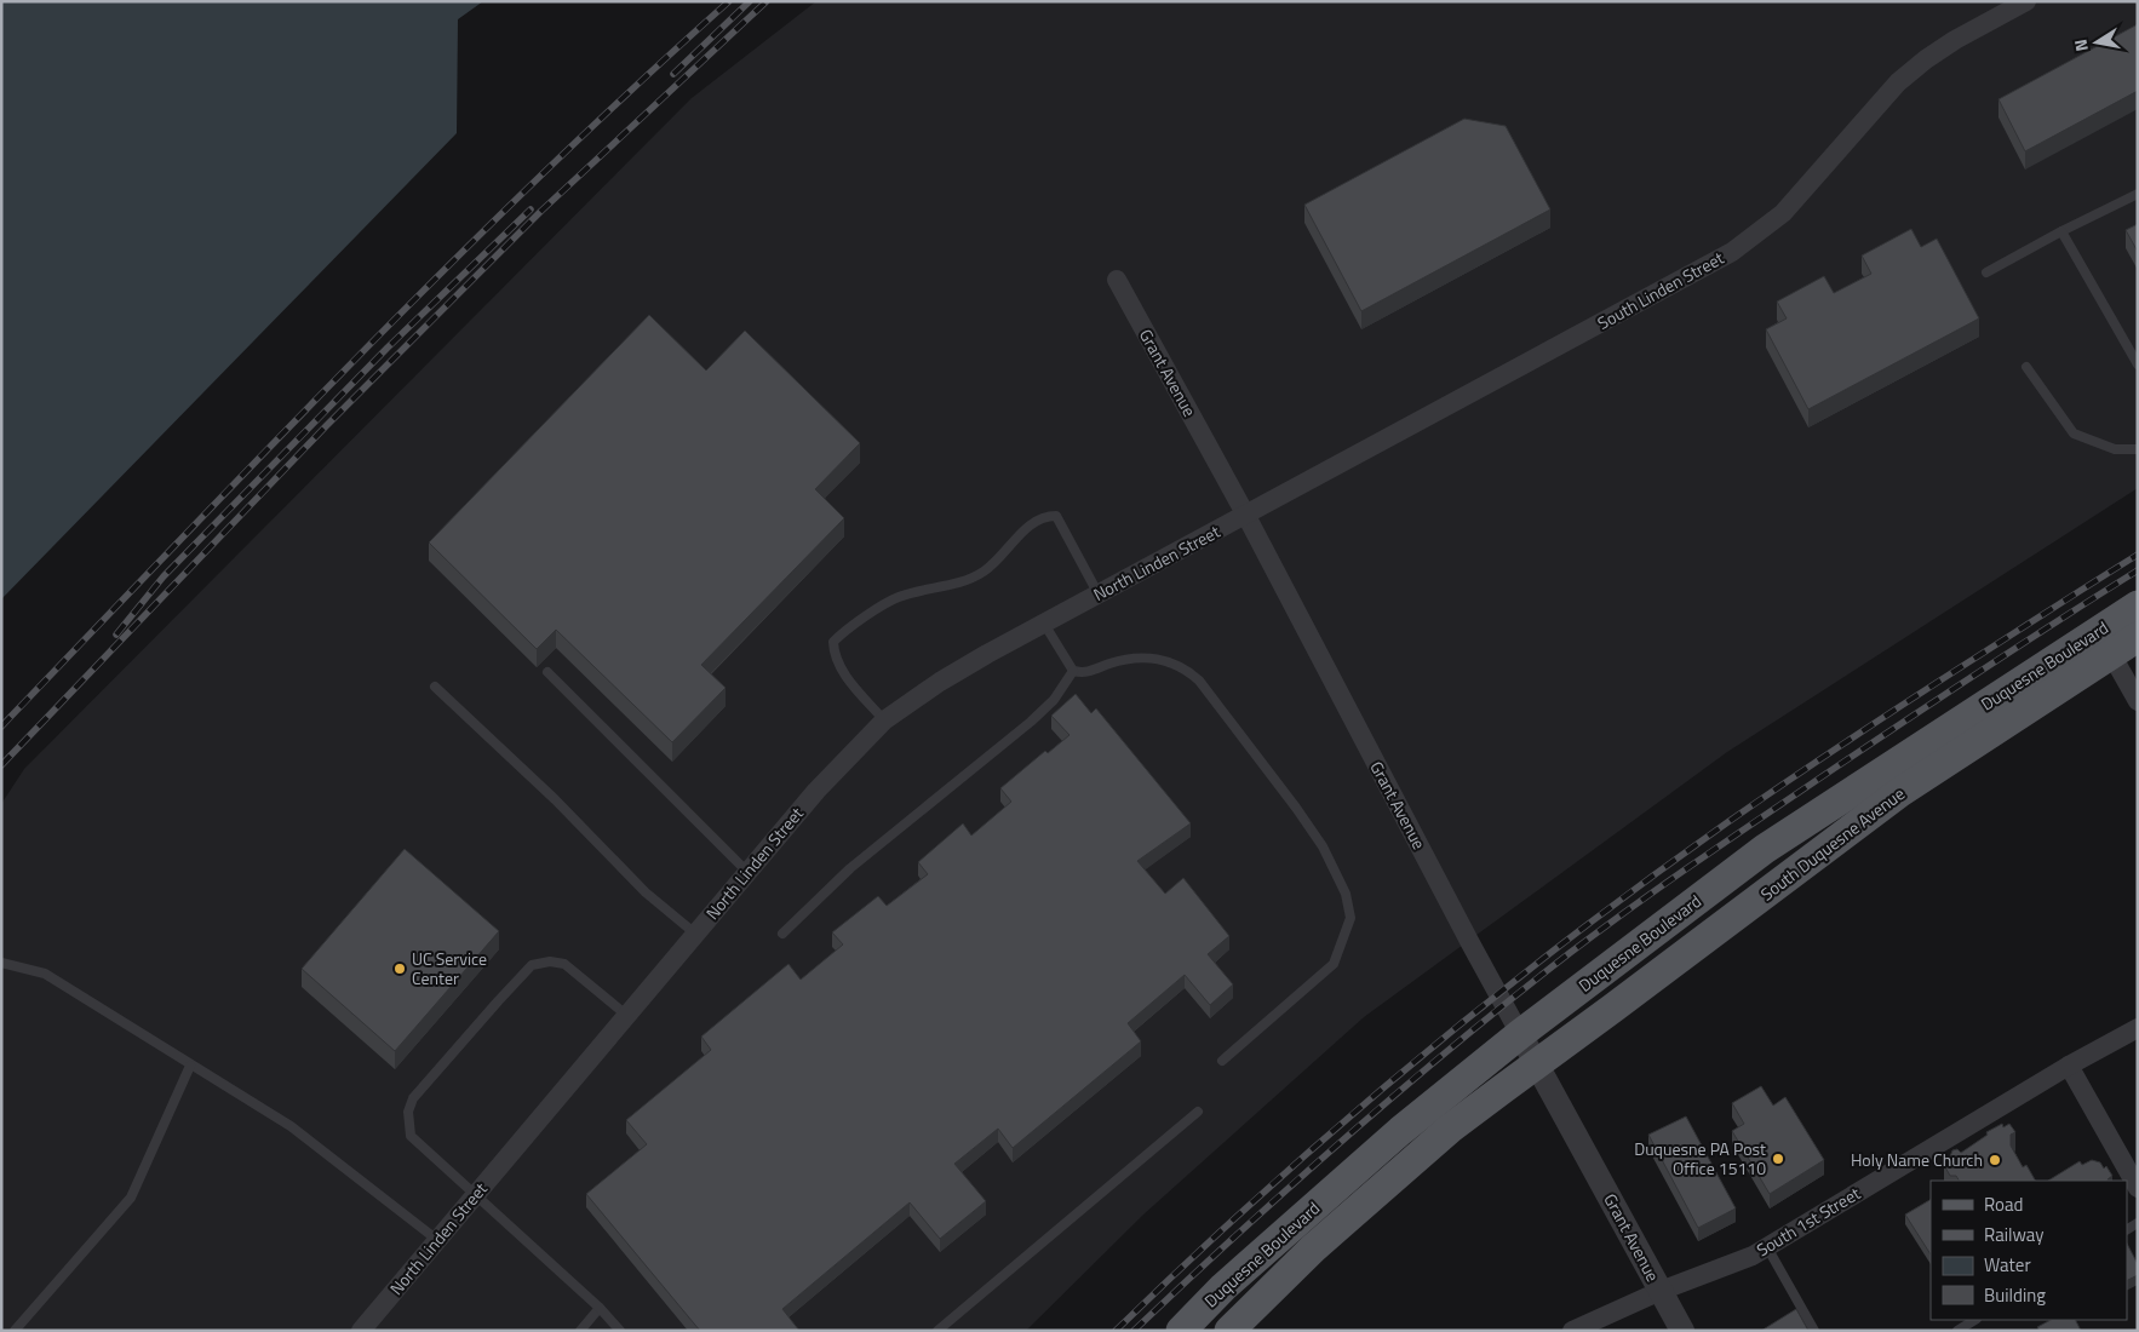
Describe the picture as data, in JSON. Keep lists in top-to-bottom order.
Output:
{
  "streets": {
    "main road": ["Duquesne Boulevard", "South Duquesne Avenue"],
    "street": [
      "South Linden Street",
      "Grant Avenue",
      "North Linden Street",
      "South 1st Street"
    ]
  },
  "crossings": [
    ["South Linden Street", "Grant Avenue"],
    ["South Linden Street", "North Linden Street"],
    ["Grant Avenue", "North Linden Street"],
    ["Grant Avenue", "Duquesne Boulevard"],
    ["Grant Avenue", "South Duquesne Avenue"],
    ["Grant Avenue", "South 1st Street"],
    ["Duquesne Boulevard", "South Duquesne Avenue"]
  ],
  "places": ["UC Service Center", "Duquesne PA Post Office 15110", "Holy Name Church"],
  "legend": [
    "Road",
    "Railway",
    "Water",
    "Building"
  ],
  "north": "left"
}
